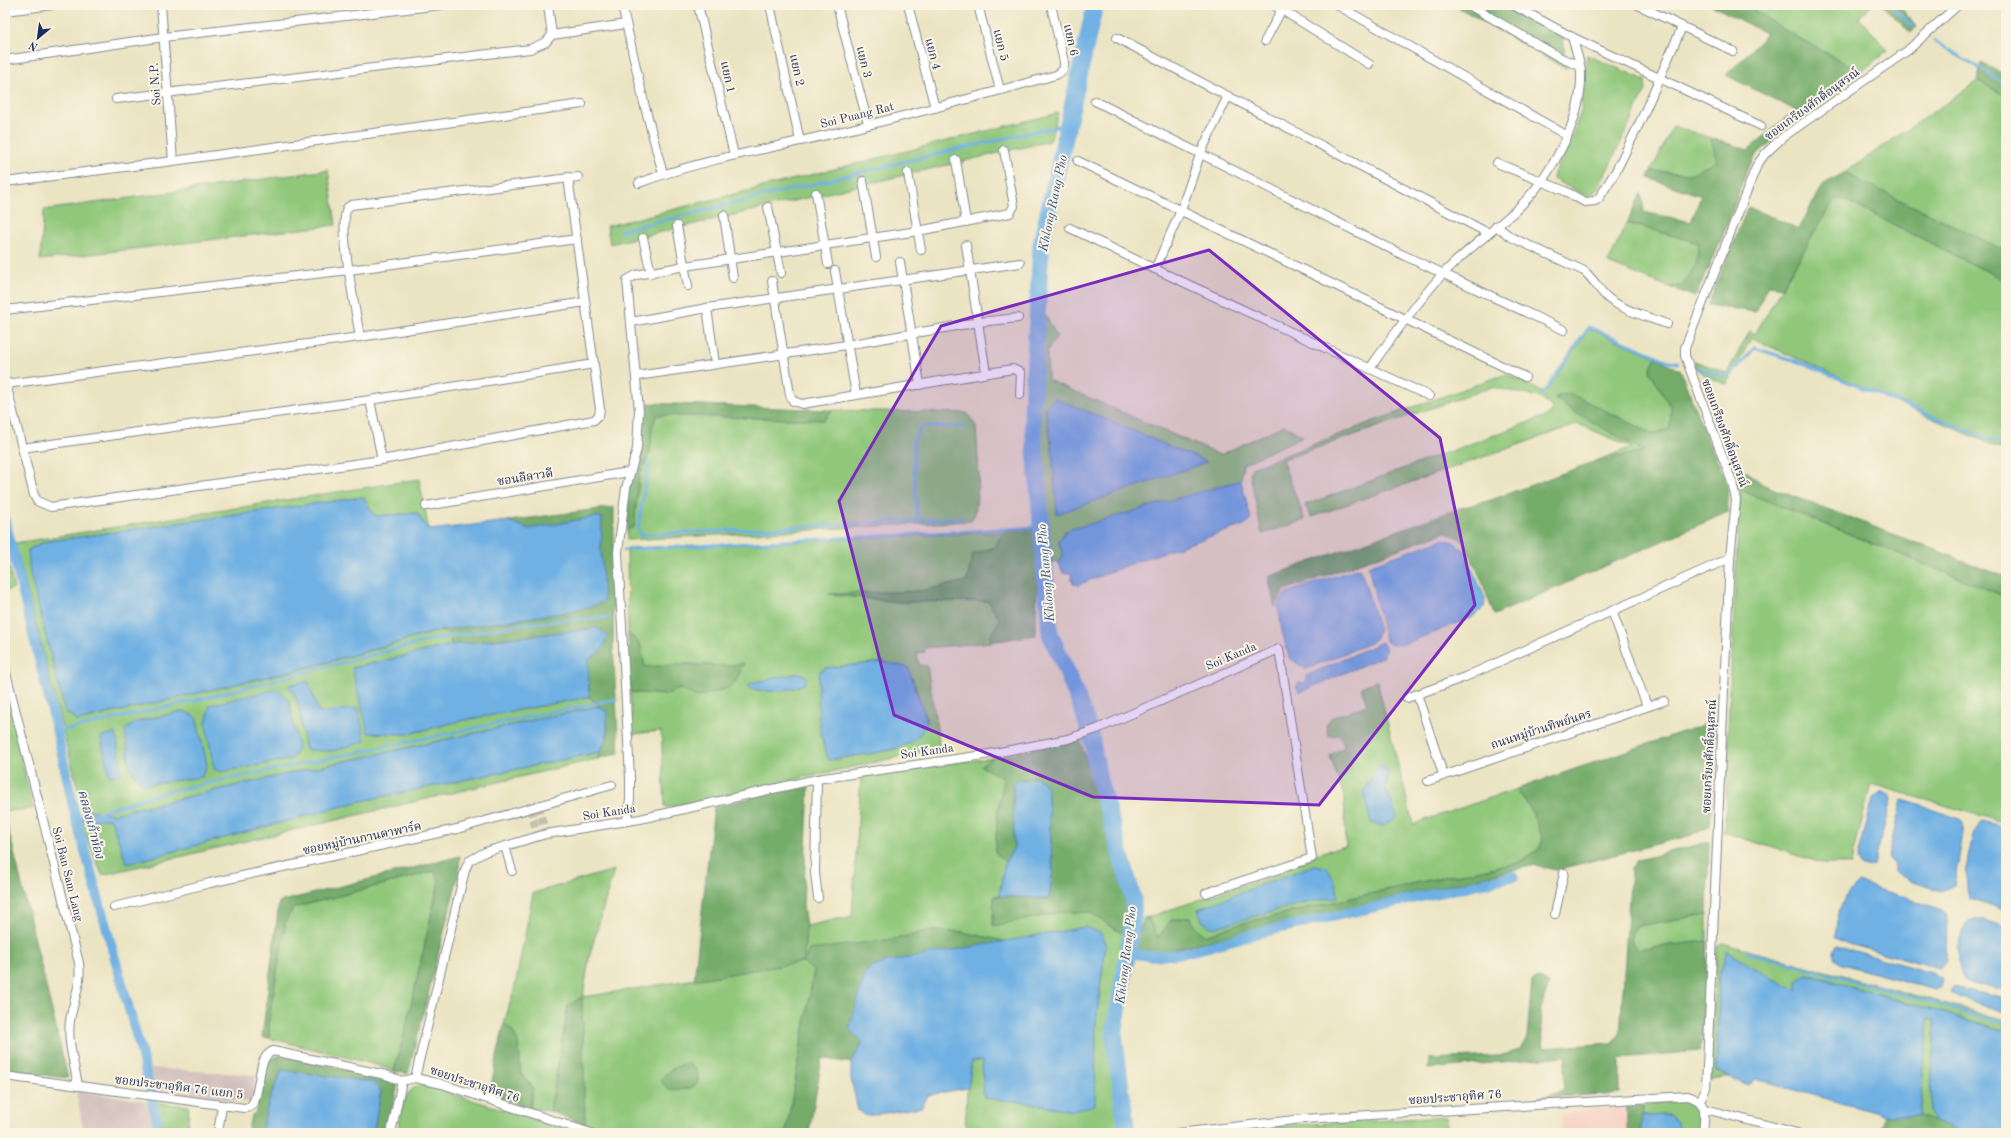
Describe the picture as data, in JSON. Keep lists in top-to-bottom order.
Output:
{
  "streets": {
    "street": [
      "แยก 6",
      "แยก 5",
      "แยก 4",
      "แยก 3",
      "แยก 2",
      "แยก 1",
      "Soi N.P.",
      "ซอยเกรียงศักดิ์อนุสรณ์",
      "Soi Puang Rat",
      "ซอนลีลาวดี",
      "Soi Kanda",
      "ถนนหมู่บ้านทิพย์นคร",
      "ซอยหมู่บ้านกานดาพาร์ค",
      "Soi Ban Sam Lang",
      "ซอยประชาอุทิศ 76",
      "ซอยประชาอุทิศ 76 แยก 5"
    ]
  },
  "crossings": [
    ["แยก 6", "Soi Puang Rat"],
    ["แยก 5", "Soi Puang Rat"],
    ["แยก 4", "Soi Puang Rat"],
    ["แยก 3", "Soi Puang Rat"],
    ["แยก 2", "Soi Puang Rat"],
    ["แยก 1", "Soi Puang Rat"],
    ["ซอยเกรียงศักดิ์อนุสรณ์", "ซอยประชาอุทิศ 76"],
    ["Soi Kanda", "ซอยประชาอุทิศ 76"],
    ["Soi Ban Sam Lang", "ซอยประชาอุทิศ 76 แยก 5"],
    ["ซอยประชาอุทิศ 76", "ซอยประชาอุทิศ 76 แยก 5"]
  ],
  "water": ["Khlong Rang Pho", "คลองเก้าห้อง"],
  "north": "bottom left"
}
